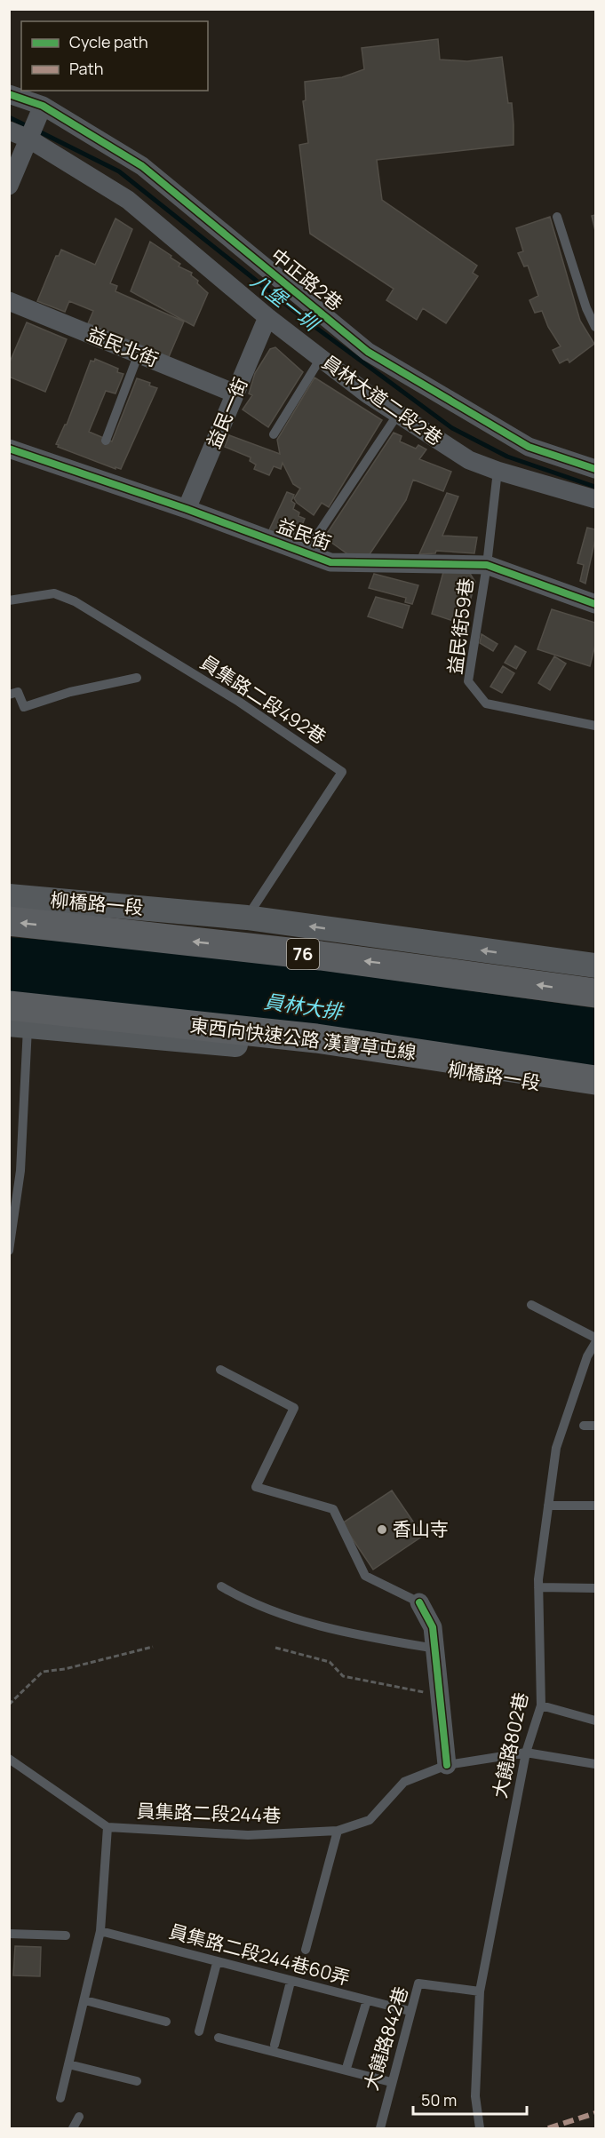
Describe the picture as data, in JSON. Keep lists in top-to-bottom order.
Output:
{
  "streets": {
    "highway": ["76", "東西向快速公路 漢寶草屯線"],
    "main road": ["柳橋路一段"],
    "street": [
      "中正路2巷",
      "益民北街",
      "員林大道二段2巷",
      "益民一街",
      "益民街"
    ],
    "lane": [
      "益民街59巷",
      "員集路二段492巷",
      "大饒路802巷",
      "員集路二段244巷",
      "員集路二段244巷60弄",
      "大饒路842巷"
    ]
  },
  "crossings": [
    ["益民北街", "益民一街"],
    ["員林大道二段2巷", "益民一街"],
    ["員林大道二段2巷", "益民街59巷"],
    ["益民一街", "益民街"],
    ["益民街", "益民街59巷"],
    ["員集路二段492巷", "柳橋路一段"],
    ["柳橋路一段", "東西向快速公路 漢寶草屯線"],
    ["大饒路802巷", "員集路二段244巷"],
    ["大饒路802巷", "大饒路842巷"],
    ["員集路二段244巷60弄", "大饒路842巷"]
  ],
  "water": ["八堡一圳", "員林大排"],
  "places": ["香山寺"],
  "legend": ["Cycle path", "Path"],
  "scale_bar": "50 m"
}
